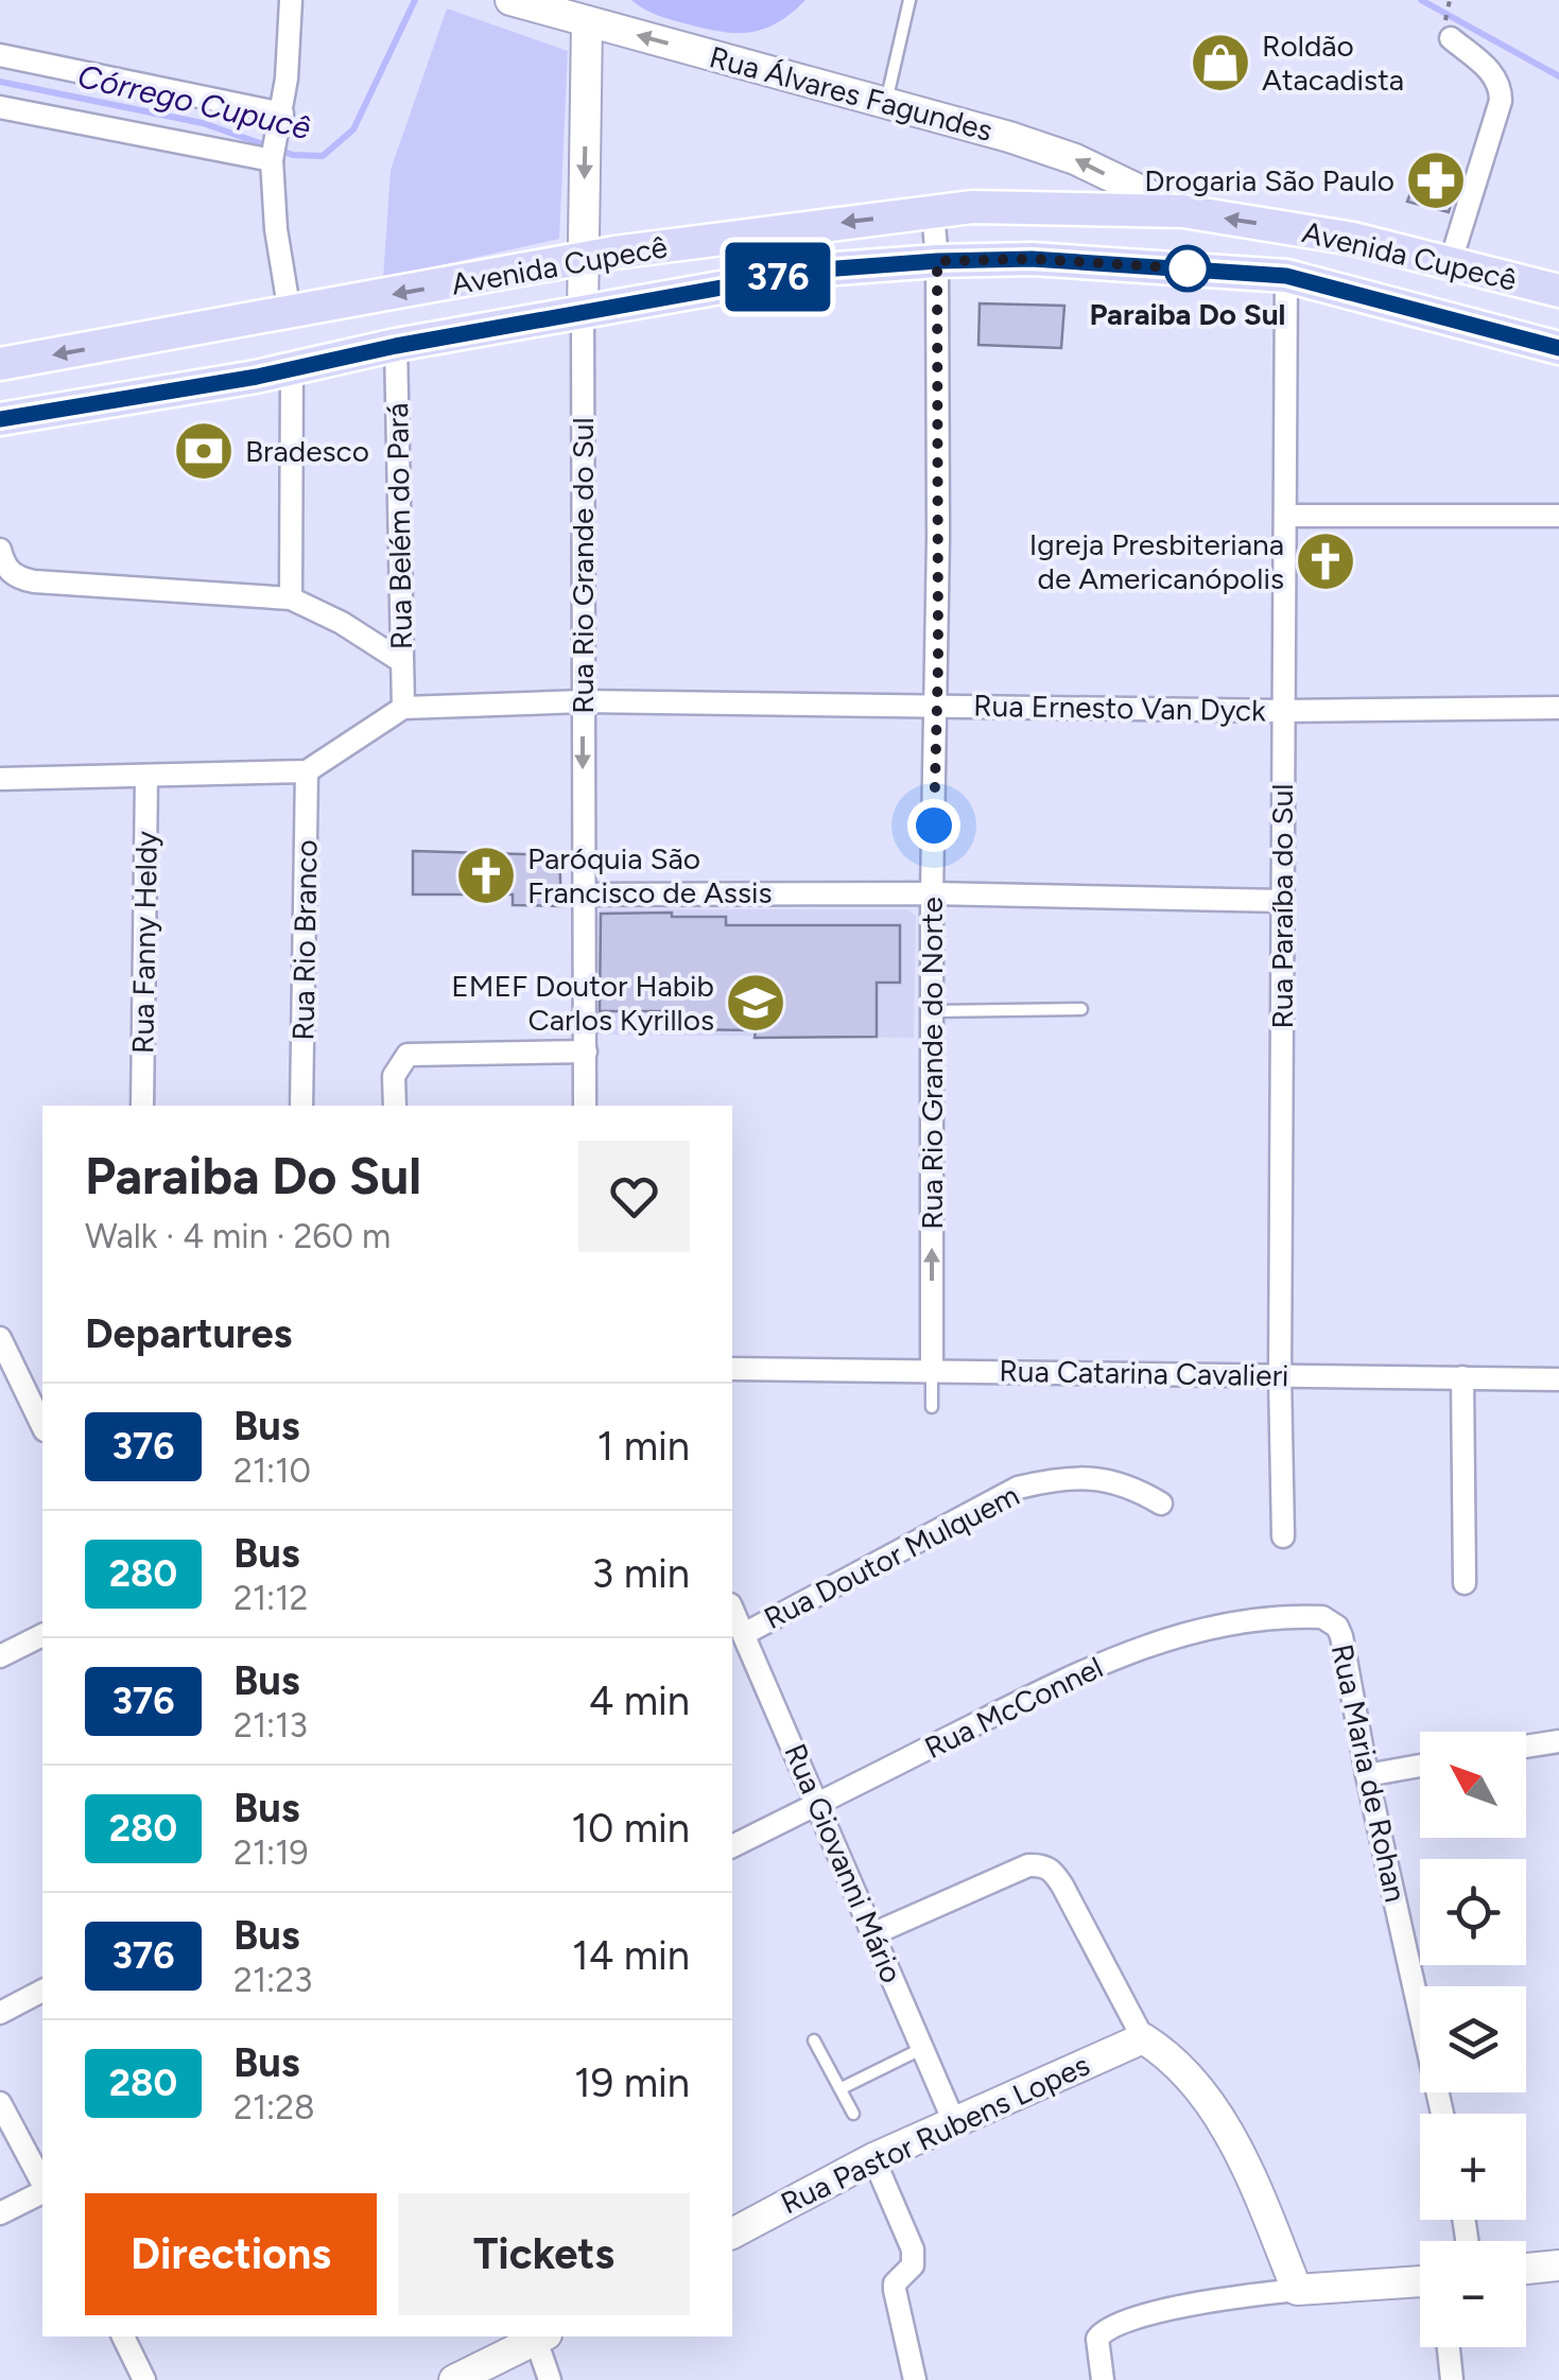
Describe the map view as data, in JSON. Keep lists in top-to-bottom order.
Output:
{
  "streets": {
    "main road": ["Avenida Cupecê"],
    "street": [
      "Rua Álvares Fagundes",
      "Rua Belém do Pará",
      "Rua Rio Grande do Sul",
      "Rua Ernesto Van Dyck",
      "Rua Paraíba do Sul",
      "Rua Rio Branco",
      "Rua Fanny Heldy",
      "Rua Rio Grande do Norte",
      "Rua Catarina Cavalieri",
      "Rua Doutor Mulquem",
      "Rua McConnel",
      "Rua Maria de Rohan",
      "Rua Giovanni Mário",
      "Rua Pastor Rubens Lopes"
    ]
  },
  "crossings": [
    ["Rua Álvares Fagundes", "Avenida Cupecê"],
    ["Rua Álvares Fagundes", "Rua Rio Grande do Sul"],
    ["Avenida Cupecê", "Rua Belém do Pará"],
    ["Avenida Cupecê", "Rua Rio Grande do Sul"],
    ["Avenida Cupecê", "Rua Paraíba do Sul"],
    ["Avenida Cupecê", "Rua Rio Grande do Norte"],
    ["Rua Belém do Pará", "Rua Ernesto Van Dyck"],
    ["Rua Rio Grande do Sul", "Rua Ernesto Van Dyck"],
    ["Rua Ernesto Van Dyck", "Rua Paraíba do Sul"],
    ["Rua Ernesto Van Dyck", "Rua Rio Grande do Norte"],
    ["Rua Paraíba do Sul", "Rua Catarina Cavalieri"],
    ["Rua Rio Grande do Norte", "Rua Catarina Cavalieri"],
    ["Rua Doutor Mulquem", "Rua Giovanni Mário"],
    ["Rua McConnel", "Rua Maria de Rohan"],
    ["Rua McConnel", "Rua Giovanni Mário"],
    ["Rua Giovanni Mário", "Rua Pastor Rubens Lopes"]
  ],
  "one_way": ["Rua Álvares Fagundes", "Rua Rio Grande do Sul"],
  "water": ["Córrego Cupucê"],
  "places": {
    "shop": ["Roldão Atacadista"],
    "pharmacy": ["Drogaria São Paulo"],
    "other": ["Paraiba Do Sul"],
    "bank": ["Bradesco"],
    "church": ["Igreja Presbiteriana de Americanópolis", "Paróquia São Francisco de Assis"],
    "school or university": ["EMEF Doutor Habib Carlos Kyrillos"]
  },
  "lines": ["bus line 376"],
  "north": "top left",
  "page": {
    "on_map": "376",
    "heading": [
      ["Paraiba Do Sul", "Walk · 4 min · 260 m"],
      "Departures"
    ],
    "list": [
      {
        "mark": "376",
        "name": "Bus",
        "note": "21:10",
        "value": "1 min"
      },
      {
        "mark": "280",
        "name": "Bus",
        "note": "21:12",
        "value": "3 min"
      },
      {
        "mark": "376",
        "name": "Bus",
        "note": "21:13",
        "value": "4 min"
      },
      {
        "mark": "280",
        "name": "Bus",
        "note": "21:19",
        "value": "10 min"
      },
      {
        "mark": "376",
        "name": "Bus",
        "note": "21:23",
        "value": "14 min"
      },
      {
        "mark": "280",
        "name": "Bus",
        "note": "21:28",
        "value": "19 min"
      }
    ],
    "map_buttons": ["+", "−"],
    "buttons": ["Directions", "Tickets"]
  }
}
